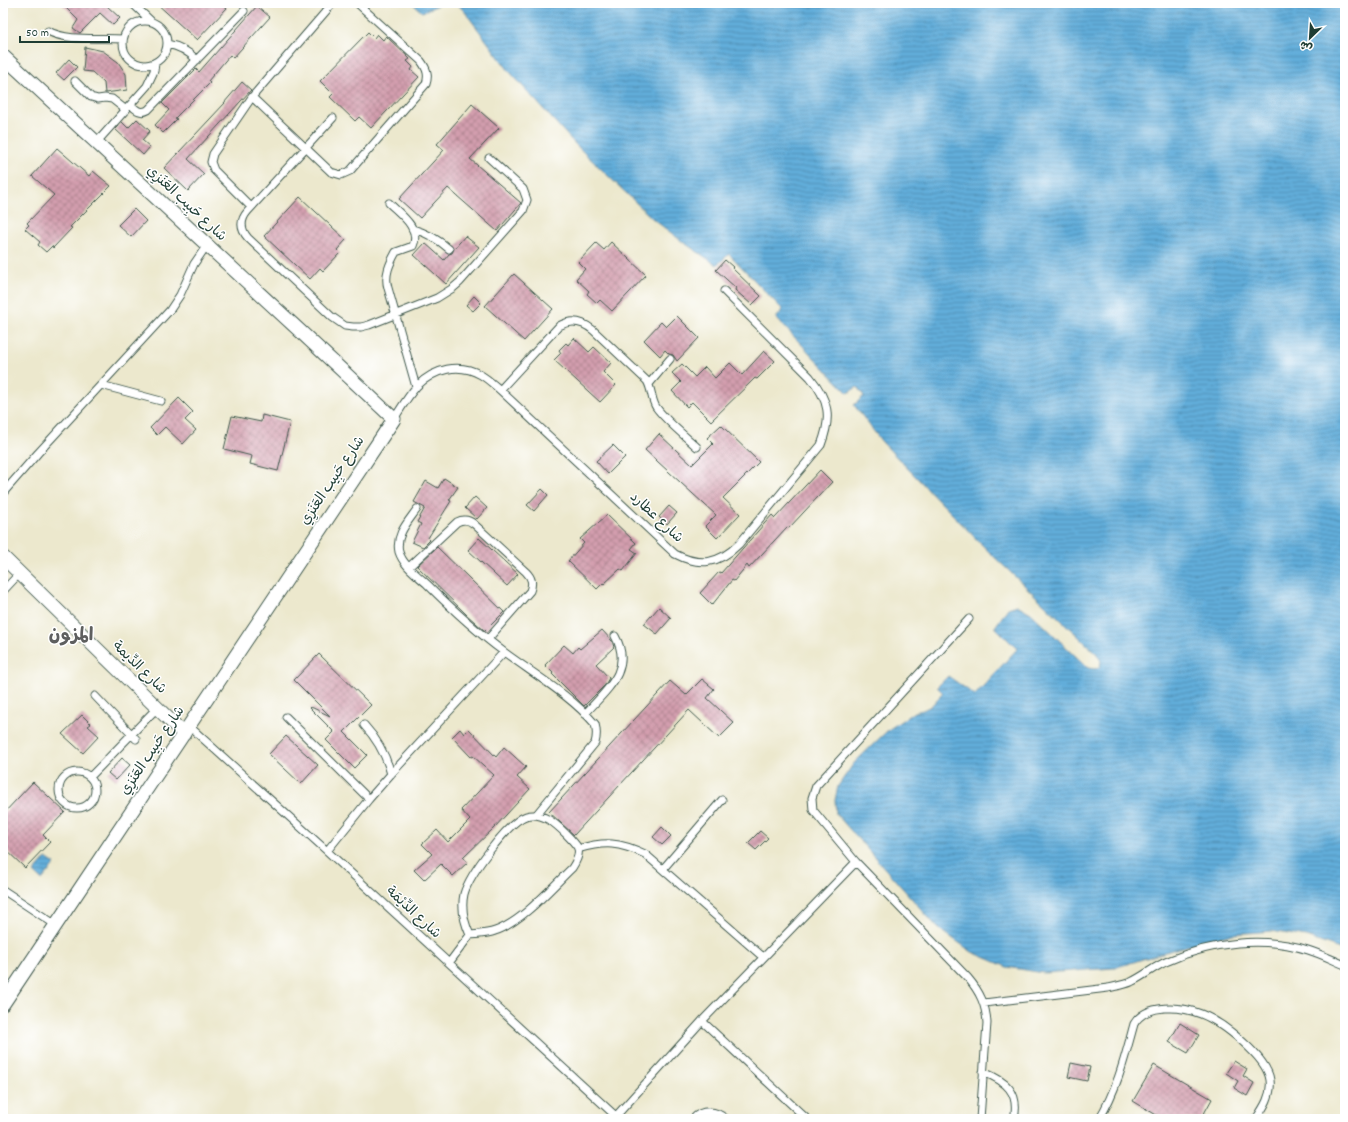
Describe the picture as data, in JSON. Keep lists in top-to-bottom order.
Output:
{
  "streets": {
    "street": ["شارع حَبِيب العَنَزِي", "شارع الدِّيمة"],
    "lane": ["شارع عطارد", "شارع الدِّيْمَة"]
  },
  "crossings": [
    ["شارع حَبِيب العَنَزِي", "شارع عطارد"],
    ["شارع حَبِيب العَنَزِي", "شارع الدِّيمة"],
    ["شارع حَبِيب العَنَزِي", "شارع الدِّيْمَة"],
    ["شارع الدِّيمة", "شارع الدِّيْمَة"]
  ],
  "districts": ["المزون"],
  "scale_bar": "50 m",
  "north": "bottom left"
}
